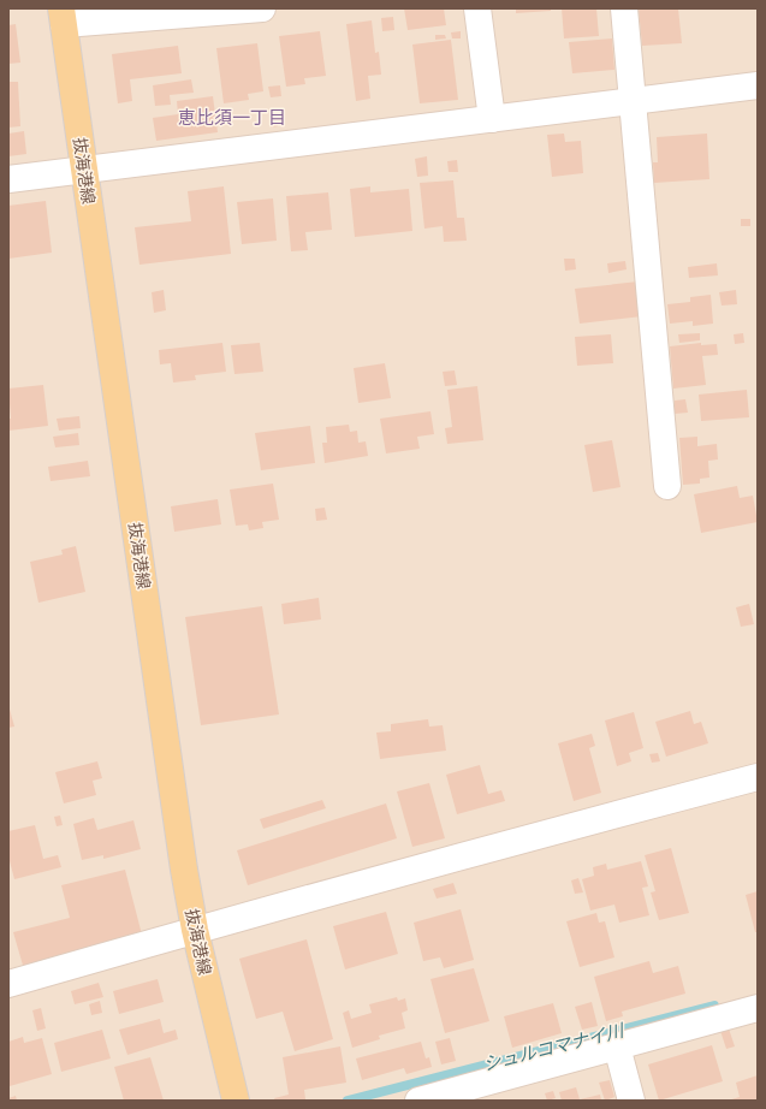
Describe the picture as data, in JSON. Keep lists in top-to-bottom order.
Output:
{
  "streets": {
    "main road": ["抜海港線"]
  },
  "districts": ["恵比須一丁目"],
  "water": ["シュルコマナイ川"]
}
